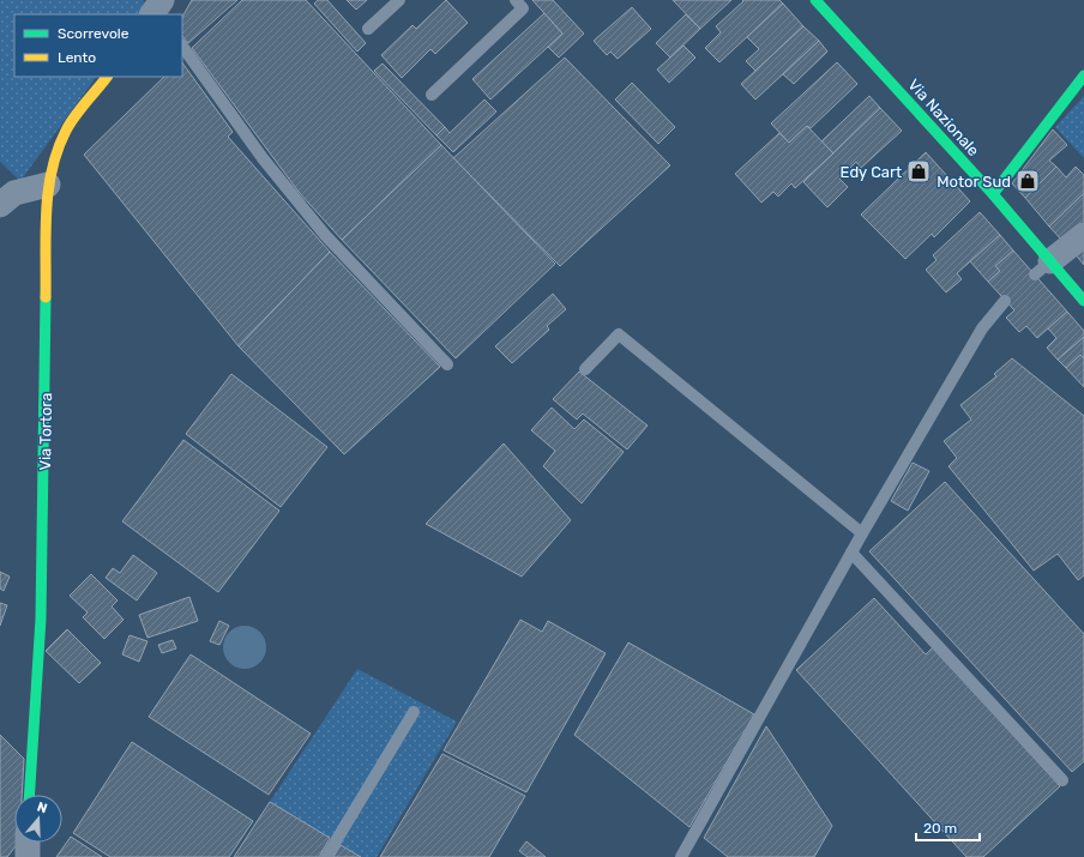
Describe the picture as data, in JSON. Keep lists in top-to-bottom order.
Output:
{
  "streets": {
    "street": ["Via Nazionale", "Via Tortora"]
  },
  "places": {
    "shop": ["Edy Cart", "Motor Sud"]
  },
  "legend": ["Scorrevole", "Lento"],
  "scale_bar": "20 m",
  "north": "top"
}
